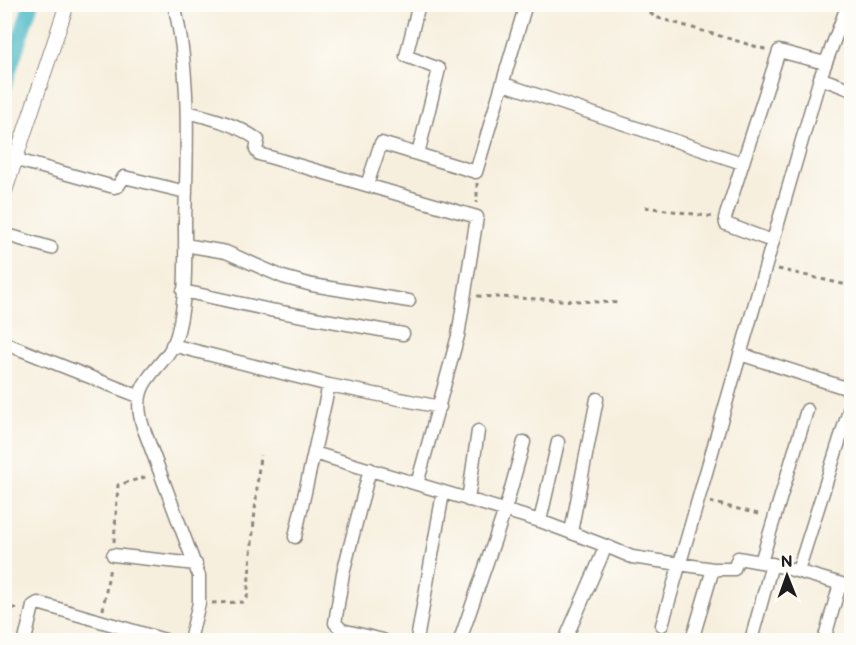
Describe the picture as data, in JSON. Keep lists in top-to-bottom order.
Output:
{
  "north": "top"
}
